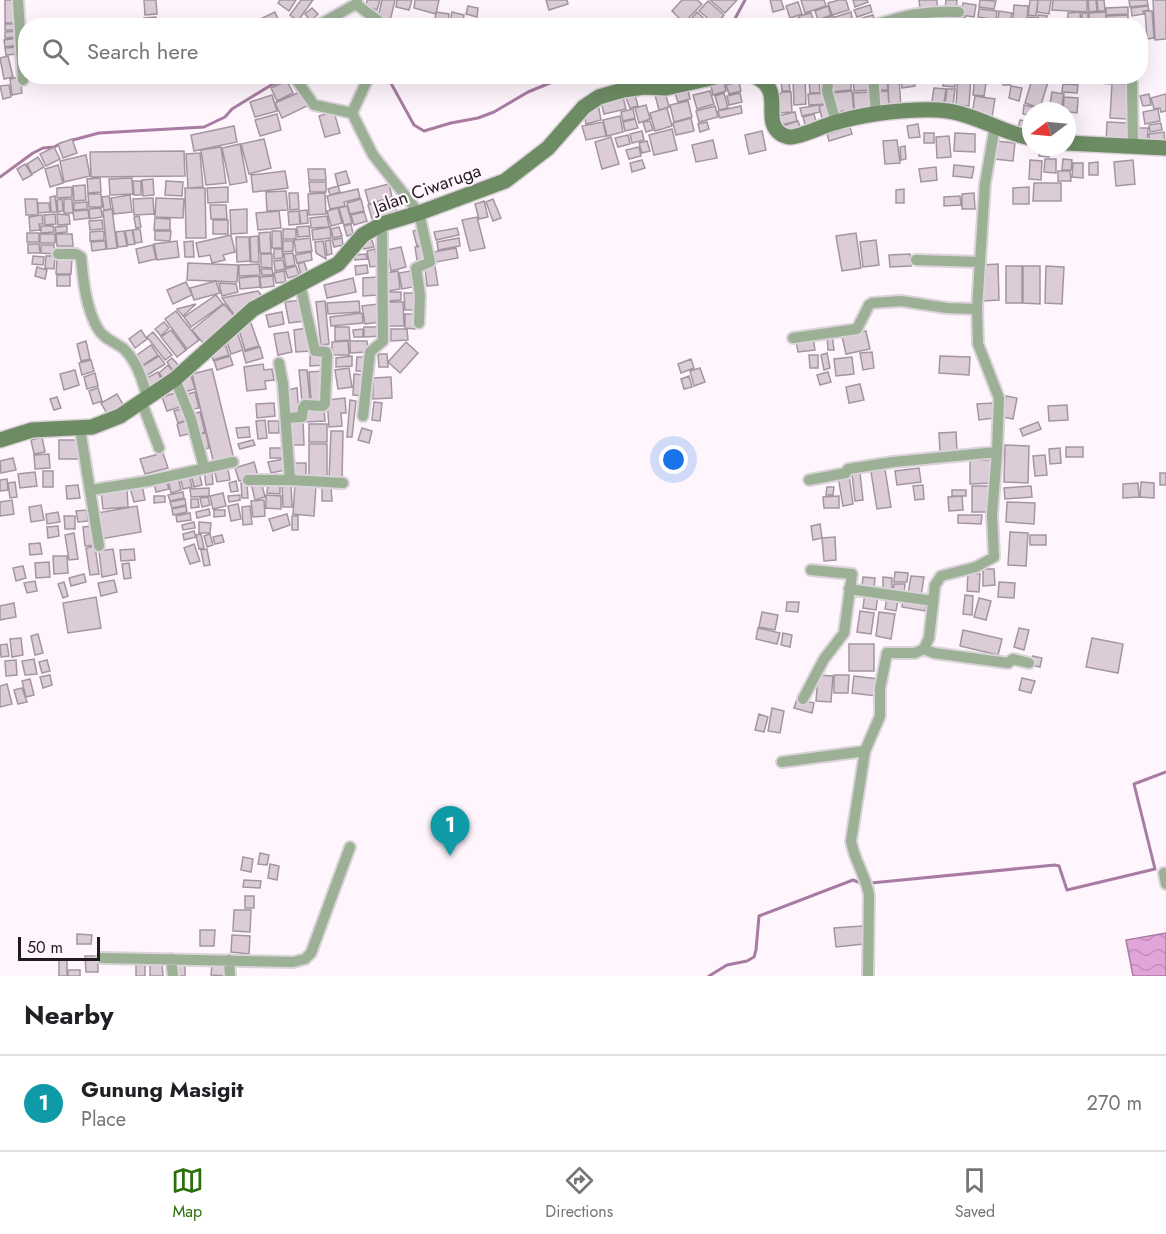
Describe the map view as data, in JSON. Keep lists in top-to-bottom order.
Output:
{
  "streets": {
    "street": ["Jalan Ciwaruga"]
  },
  "scale_bar": "50 m",
  "north": "left",
  "page": {
    "search": "Search here",
    "pins": "1",
    "scale": "50 m",
    "heading": "Nearby",
    "list": [
      {
        "mark": "1",
        "name": "Gunung Masigit",
        "note": "Place",
        "value": "270 m"
      }
    ],
    "nav": ["Map", "Directions", "Saved"]
  }
}
